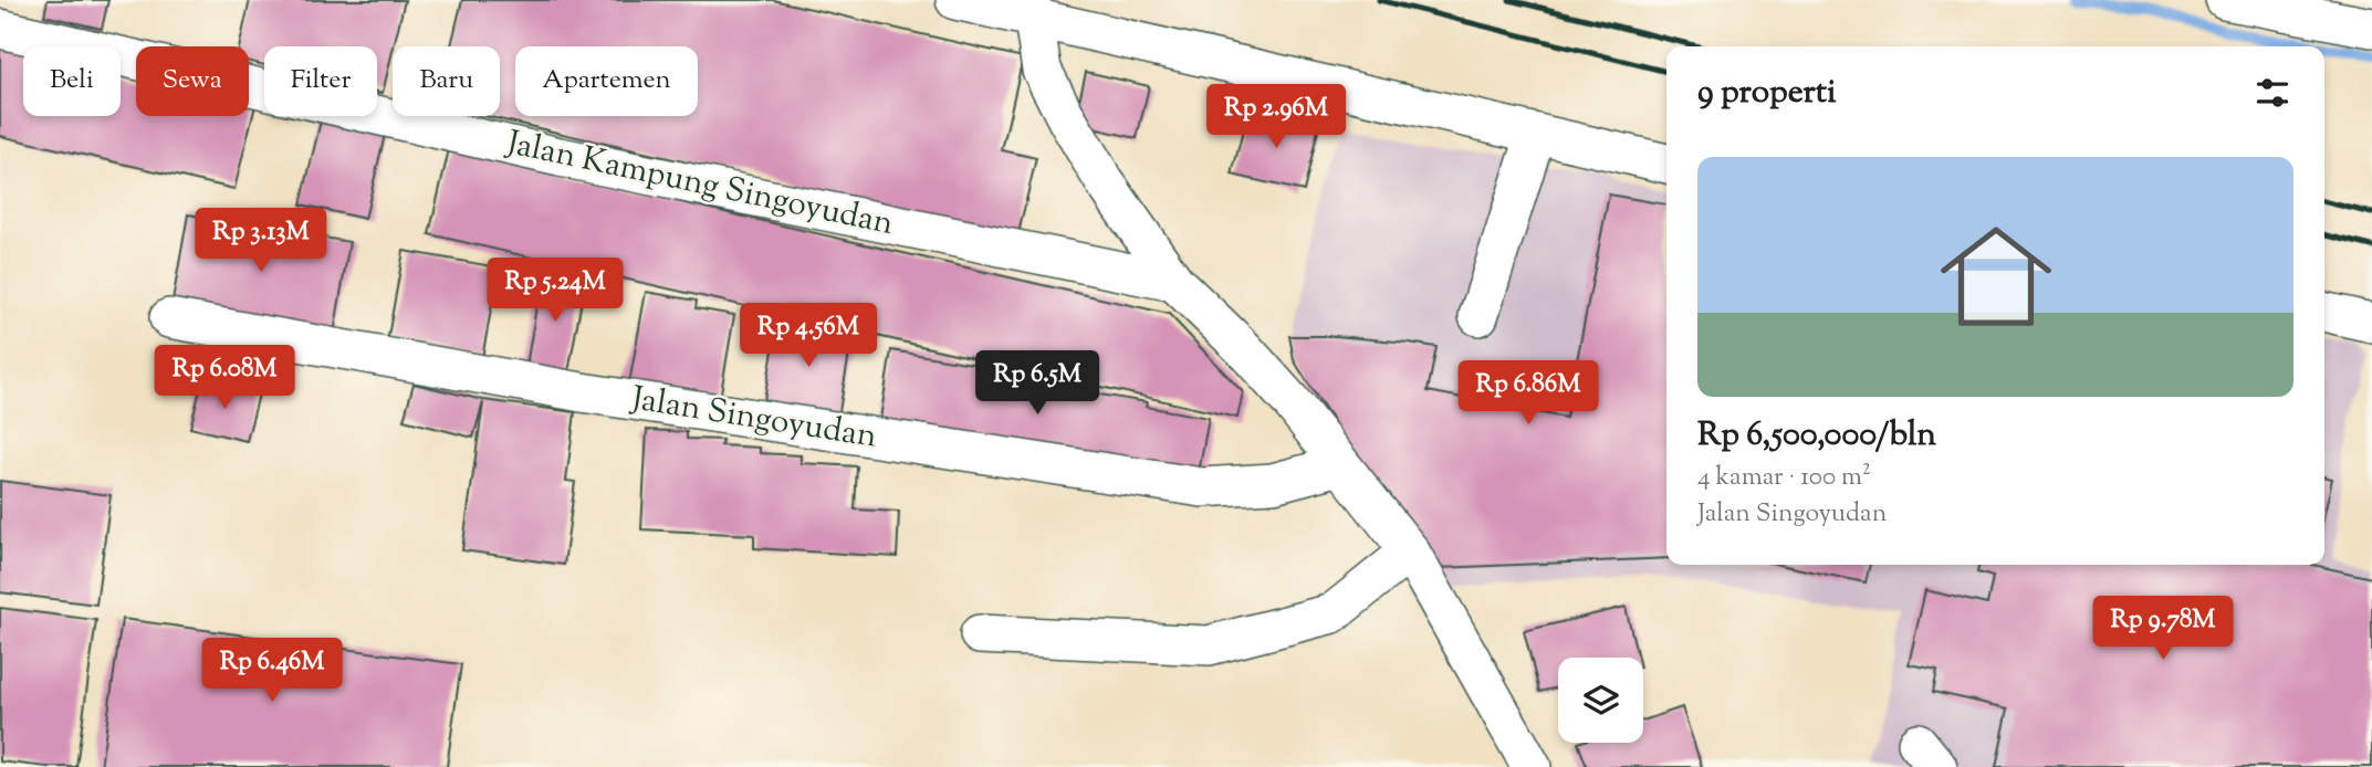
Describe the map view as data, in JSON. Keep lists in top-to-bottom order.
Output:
{
  "streets": {
    "street": ["Jalan Kampung Singoyudan", "Jalan Singoyudan"]
  },
  "page": {
    "chip": [
      "Beli",
      "Sewa",
      "Filter",
      "Baru",
      "Apartemen"
    ],
    "heading": "9 properti",
    "price": [
      "Rp 2.96M",
      "Rp 3.13M",
      "Rp 5.24M",
      "Rp 4.56M",
      "Rp 6.08M",
      "Rp 6.5M",
      "Rp 6.86M",
      "Rp 9.78M",
      "Rp 6.46M"
    ],
    "list": [
      {
        "name": "Rp 6,500,000/bln",
        "note": "4 kamar · 100 m² · Jalan Singoyudan"
      }
    ]
  }
}
